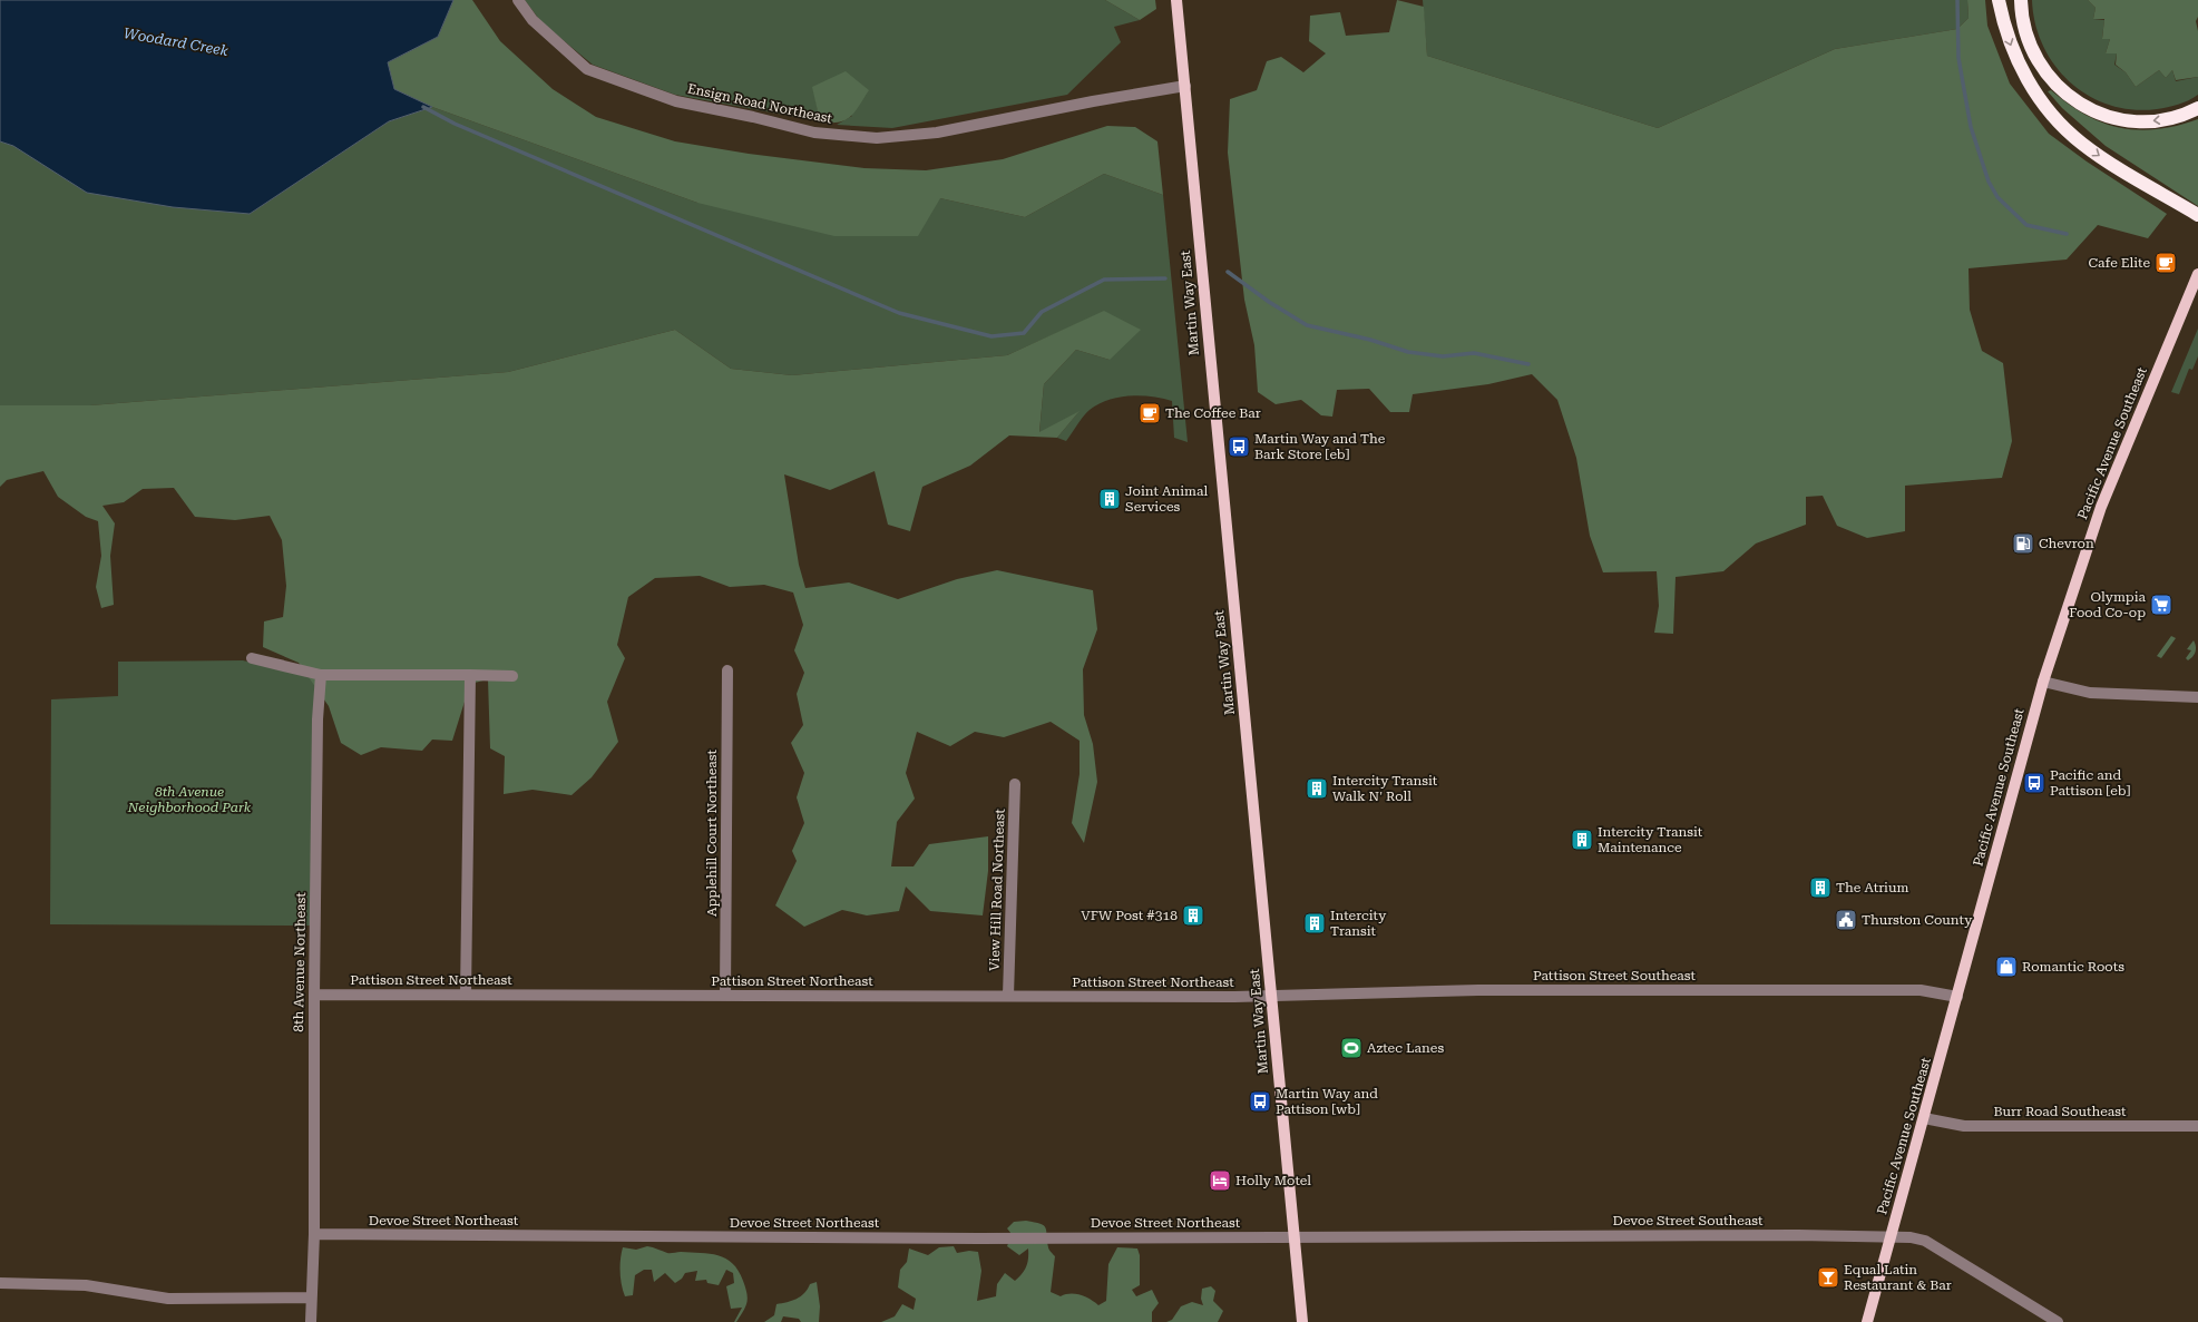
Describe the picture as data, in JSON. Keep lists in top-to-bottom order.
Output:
{
  "streets": {
    "main road": ["Martin Way East", "Pacific Avenue Southeast"],
    "street": [
      "Ensign Road Northeast",
      "Applehill Court Northeast",
      "View Hill Road Northeast",
      "8th Avenue Northeast",
      "Pattison Street Southeast",
      "Pattison Street Northeast",
      "Burr Road Southeast",
      "Devoe Street Northeast",
      "Devoe Street Southeast"
    ]
  },
  "crossings": [
    ["Ensign Road Northeast", "Martin Way East"],
    ["Martin Way East", "Pattison Street Southeast"],
    ["Martin Way East", "Pattison Street Northeast"],
    ["Martin Way East", "Devoe Street Northeast"],
    ["Martin Way East", "Devoe Street Southeast"],
    ["Pacific Avenue Southeast", "Pattison Street Southeast"],
    ["Pacific Avenue Southeast", "Burr Road Southeast"],
    ["Pacific Avenue Southeast", "Devoe Street Southeast"],
    ["Applehill Court Northeast", "Pattison Street Northeast"],
    ["View Hill Road Northeast", "Pattison Street Northeast"],
    ["8th Avenue Northeast", "Pattison Street Northeast"],
    ["8th Avenue Northeast", "Devoe Street Northeast"],
    ["Pattison Street Southeast", "Pattison Street Northeast"],
    ["Devoe Street Northeast", "Devoe Street Southeast"]
  ],
  "water": ["Woodard Creek"],
  "parks": ["8th Avenue Neighborhood Park"],
  "places": {
    "cafe": ["Cafe Elite", "The Coffee Bar"],
    "bus stop": ["Martin Way and The Bark Store [eb]", "Pacific and Pattison [eb]", "Martin Way and Pattison [wb]"],
    "building": [
      "Joint Animal Services",
      "Intercity Transit Walk N' Roll",
      "Intercity Transit Maintenance",
      "The Atrium",
      "VFW Post #318",
      "Intercity Transit"
    ],
    "fuel station": ["Chevron"],
    "supermarket": ["Olympia Food Co-op"],
    "public building": ["Thurston County"],
    "shop": ["Romantic Roots"],
    "sports": ["Aztec Lanes"],
    "hotel": ["Holly Motel"],
    "bar": ["Equal Latin Restaurant & Bar"]
  }
}
